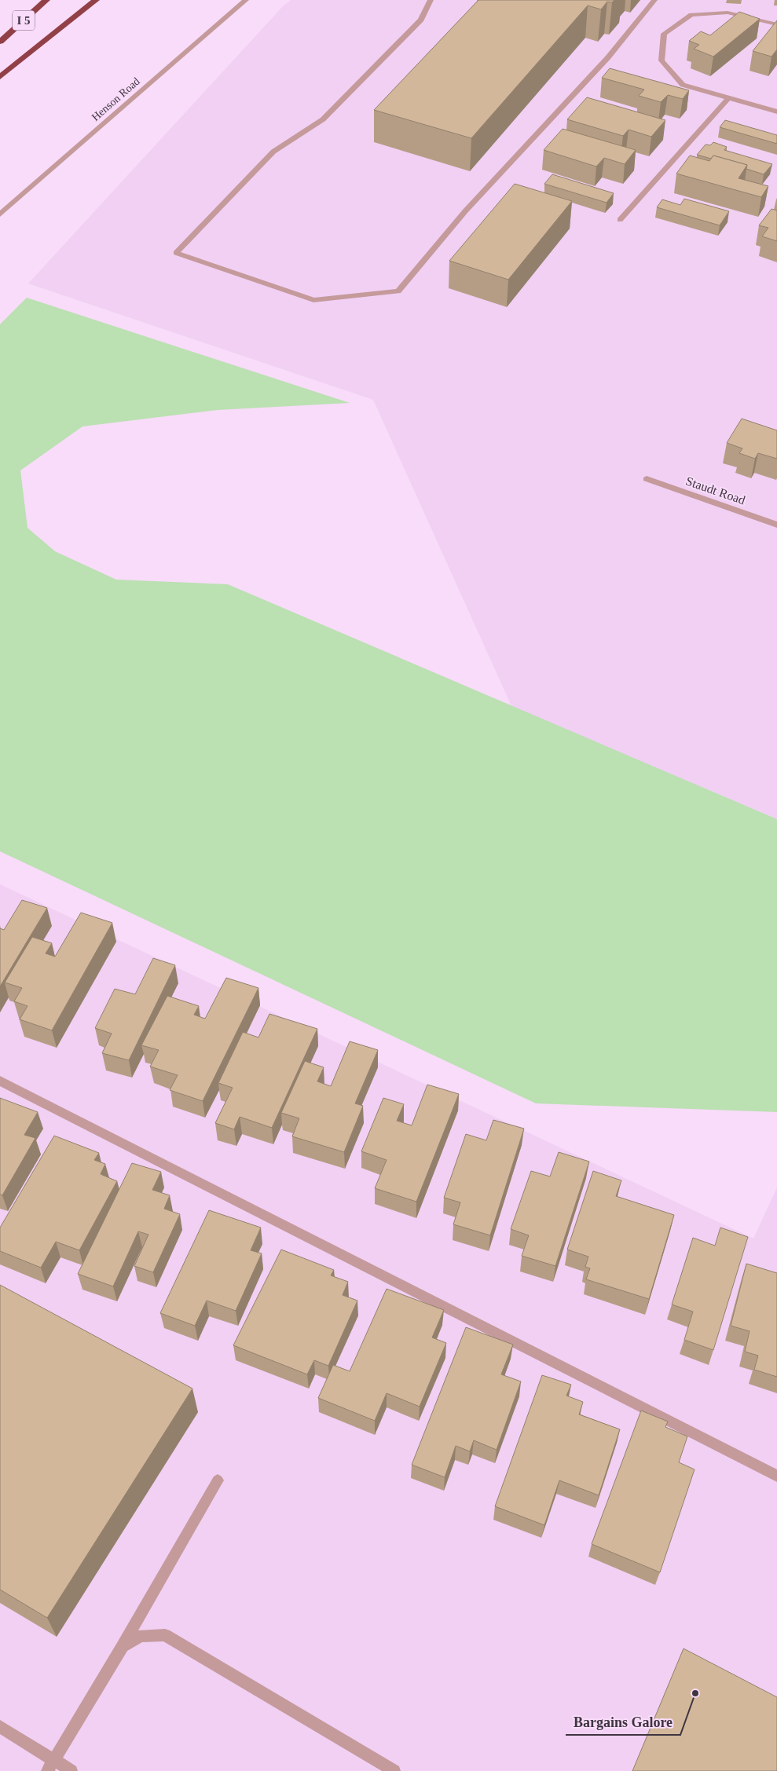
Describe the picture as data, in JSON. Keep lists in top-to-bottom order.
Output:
{
  "streets": {
    "highway": ["I 5"],
    "street": ["Henson Road", "Staudt Road"]
  },
  "places": ["Bargains Galore"]
}
